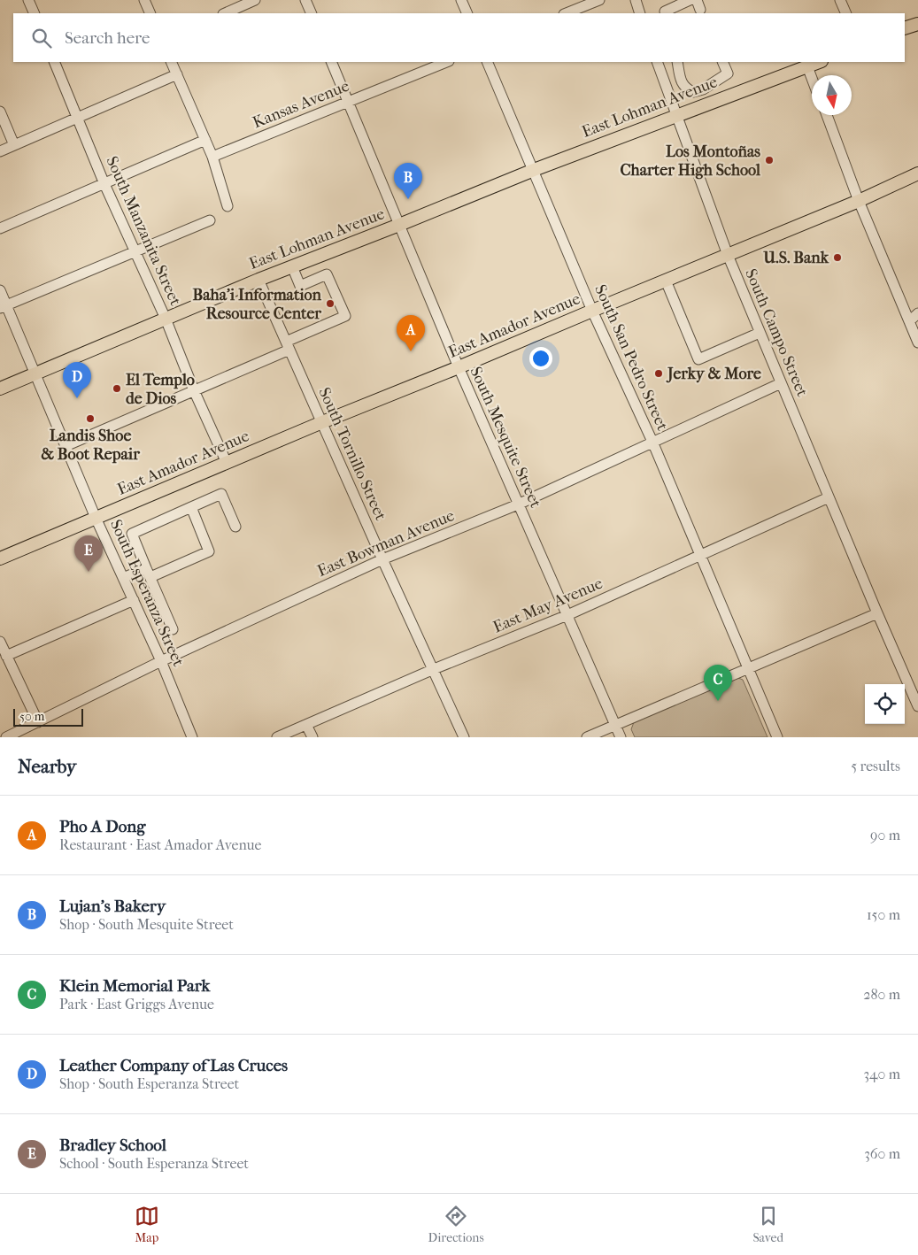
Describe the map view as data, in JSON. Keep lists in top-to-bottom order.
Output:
{
  "streets": {
    "main road": ["East Lohman Avenue", "East Amador Avenue"],
    "street": [
      "Kansas Avenue",
      "South Manzanita Street",
      "South Campo Street",
      "South San Pedro Street",
      "South Mesquite Street",
      "South Tornillo Street",
      "East Bowman Avenue",
      "South Esperanza Street",
      "East May Avenue"
    ]
  },
  "crossings": [
    ["Kansas Avenue", "South Mesquite Street"],
    ["East Lohman Avenue", "South Manzanita Street"],
    ["East Lohman Avenue", "South Campo Street"],
    ["East Lohman Avenue", "South San Pedro Street"],
    ["East Lohman Avenue", "South Mesquite Street"],
    ["East Lohman Avenue", "South Tornillo Street"],
    ["East Lohman Avenue", "South Esperanza Street"],
    ["South Manzanita Street", "East Amador Avenue"],
    ["East Amador Avenue", "South Campo Street"],
    ["East Amador Avenue", "South San Pedro Street"],
    ["East Amador Avenue", "South Mesquite Street"],
    ["East Amador Avenue", "South Tornillo Street"],
    ["East Amador Avenue", "South Esperanza Street"],
    ["South Campo Street", "East Bowman Avenue"],
    ["South Campo Street", "East May Avenue"],
    ["South San Pedro Street", "East Bowman Avenue"],
    ["South San Pedro Street", "East May Avenue"],
    ["South Mesquite Street", "East Bowman Avenue"],
    ["South Mesquite Street", "East May Avenue"],
    ["South Tornillo Street", "East Bowman Avenue"],
    ["South Tornillo Street", "East May Avenue"],
    ["East Bowman Avenue", "South Esperanza Street"]
  ],
  "places": [
    "Los Montoñas Charter High School",
    "U.S. Bank",
    "Baha'i Information Resource Center",
    "Jerky & More",
    "El Templo de Dios",
    "Landis Shoe & Boot Repair"
  ],
  "scale_bar": "50 m",
  "north": "bottom",
  "page": {
    "search": "Search here",
    "pins": [
      "B",
      "A",
      "D",
      "E",
      "C"
    ],
    "scale": "50 m",
    "heading": ["Nearby", "5 results"],
    "list": [
      {
        "mark": "A",
        "name": "Pho A Dong",
        "note": "Restaurant · East Amador Avenue",
        "value": "90 m"
      },
      {
        "mark": "B",
        "name": "Lujan's Bakery",
        "note": "Shop · South Mesquite Street",
        "value": "150 m"
      },
      {
        "mark": "C",
        "name": "Klein Memorial Park",
        "note": "Park · East Griggs Avenue",
        "value": "280 m"
      },
      {
        "mark": "D",
        "name": "Leather Company of Las Cruces",
        "note": "Shop · South Esperanza Street",
        "value": "340 m"
      },
      {
        "mark": "E",
        "name": "Bradley School",
        "note": "School · South Esperanza Street",
        "value": "360 m"
      }
    ],
    "nav": ["Map", "Directions", "Saved"]
  }
}
